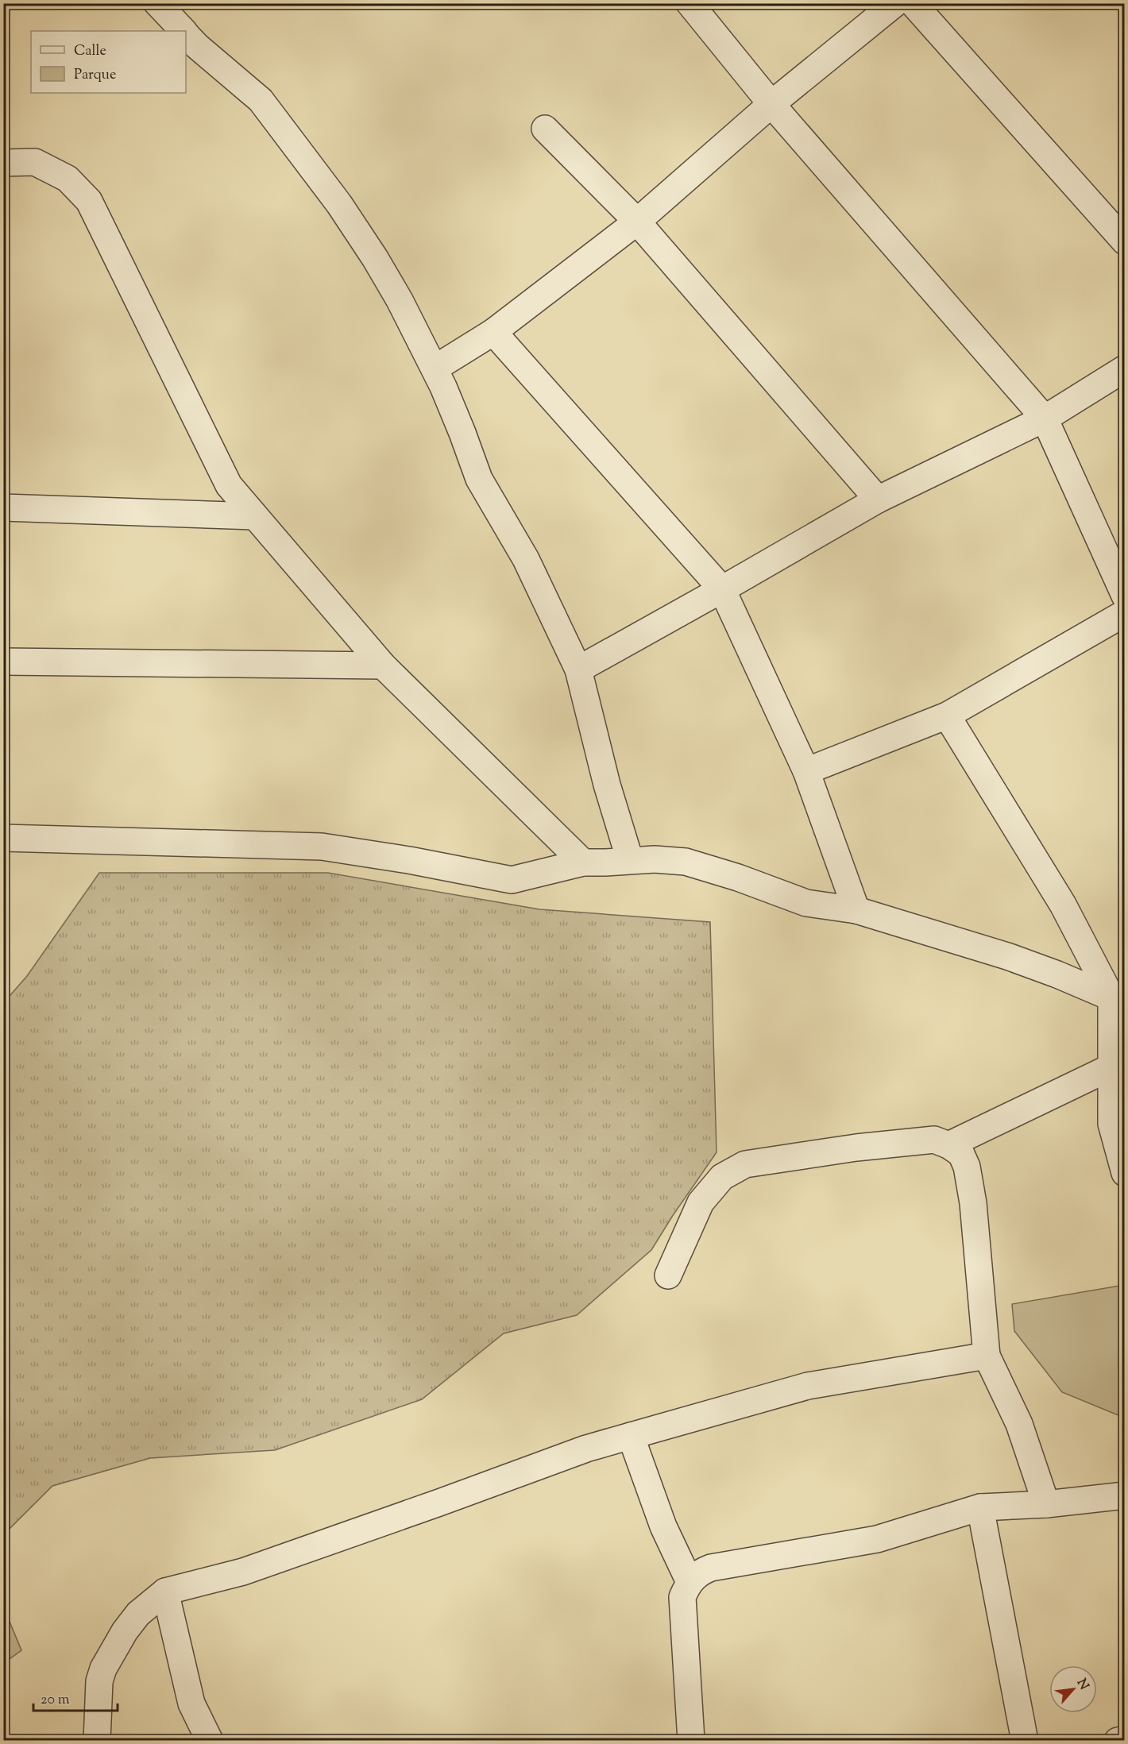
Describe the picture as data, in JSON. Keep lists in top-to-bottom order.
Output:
{
  "legend": ["Calle", "Parque"],
  "scale_bar": "20 m",
  "north": "top right"
}
